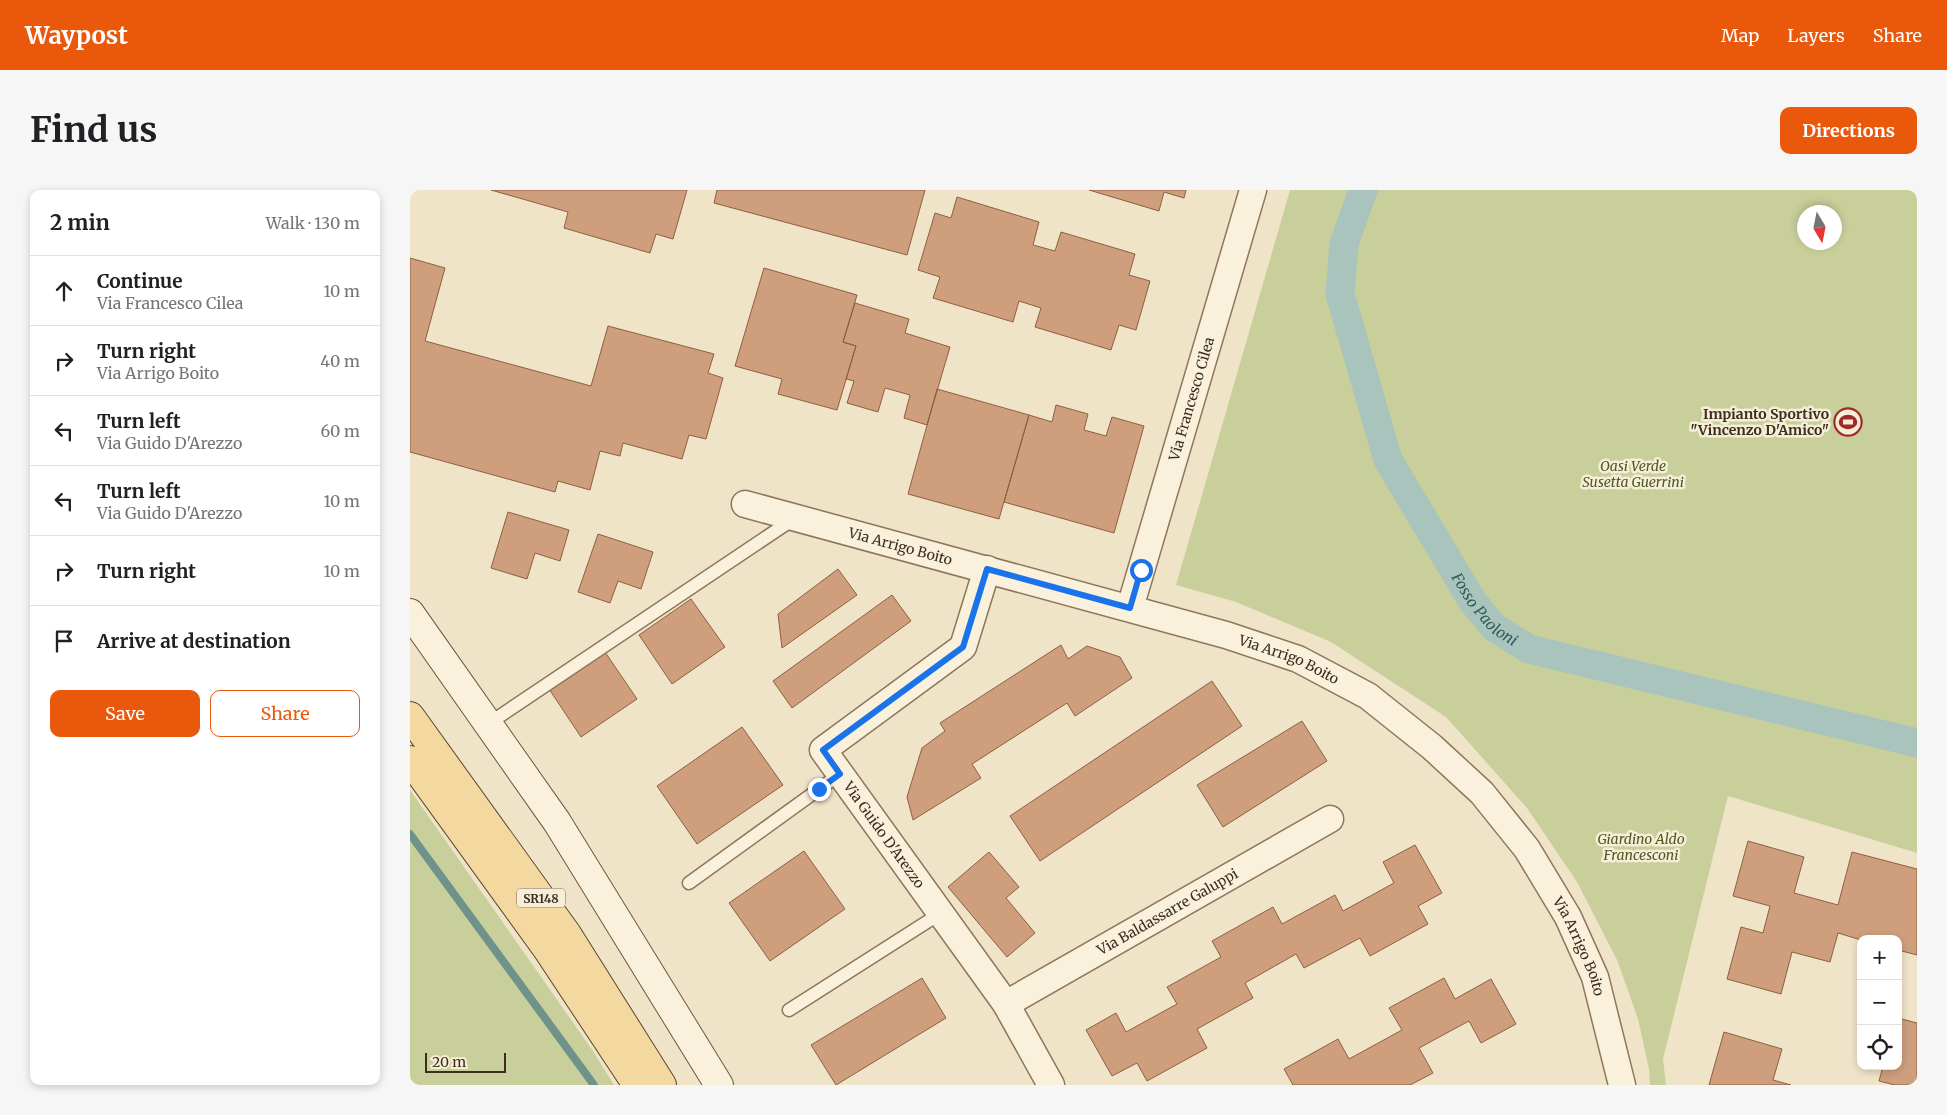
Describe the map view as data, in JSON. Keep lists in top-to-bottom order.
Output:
{
  "streets": {
    "main road": ["SR148"],
    "street": [
      "Via Francesco Cilea",
      "Via Arrigo Boito",
      "Via Guido D'Arezzo",
      "Via Baldassarre Galuppi"
    ]
  },
  "crossings": [
    ["Via Francesco Cilea", "Via Arrigo Boito"],
    ["Via Arrigo Boito", "Via Guido D'Arezzo"],
    ["Via Guido D'Arezzo", "Via Baldassarre Galuppi"]
  ],
  "water": ["Fosso Paoloni"],
  "parks": ["Oasi Verde Susetta Guerrini", "Giardino Aldo Francesconi"],
  "places": {
    "sports": ["Impianto Sportivo \"Vincenzo D'Amico\""]
  },
  "scale_bar": "20 m",
  "north": "bottom",
  "page": {
    "header": "Waypost",
    "nav": ["Map", "Layers", "Share"],
    "buttons": [
      "Directions",
      ["Save", "Share"]
    ],
    "title": "Find us",
    "heading": ["2 min", "Walk · 130 m"],
    "list": [
      ["Continue", "Via Francesco Cilea", "10 m"],
      ["Turn right", "Via Arrigo Boito", "40 m"],
      ["Turn left", "Via Guido D'Arezzo", "60 m"],
      ["Turn left", "Via Guido D'Arezzo", "10 m"],
      ["Turn right", "10 m"],
      "Arrive at destination"
    ],
    "map_buttons": ["+", "−"],
    "scale": "20 m"
  }
}
